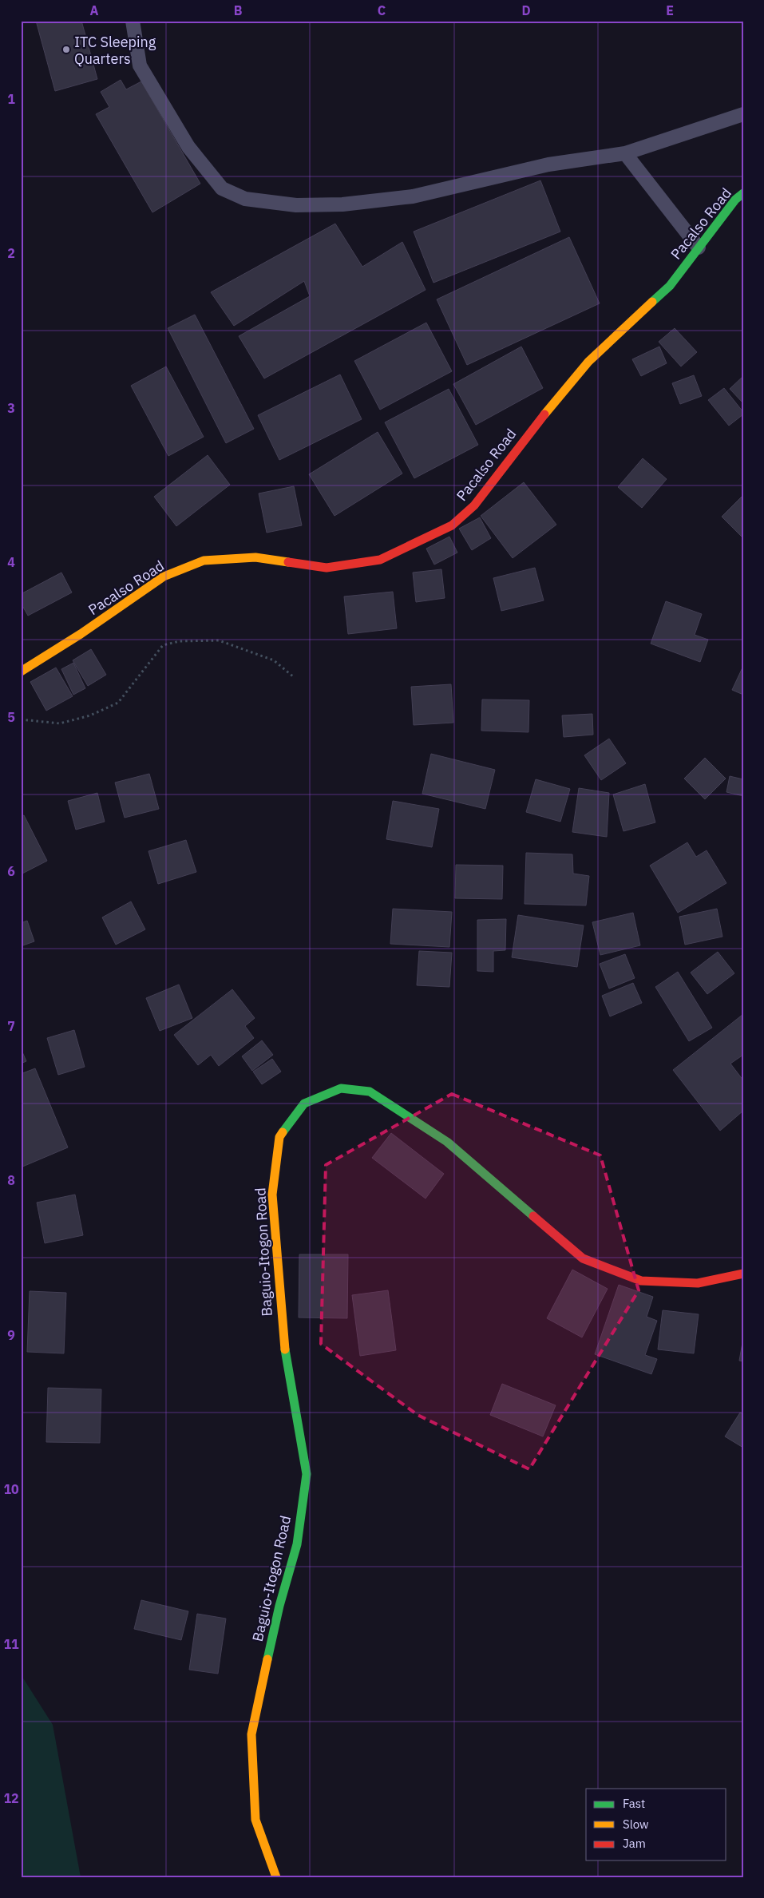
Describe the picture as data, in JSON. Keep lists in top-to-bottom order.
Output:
{
  "streets": {
    "main road": ["Pacalso Road", "Baguio-Itogon Road"]
  },
  "places": ["ITC Sleeping Quarters"],
  "legend": ["Fast", "Slow", "Jam"],
  "grid": {
    "columns": [
      "A",
      "B",
      "C",
      "D",
      "E"
    ],
    "rows": [
      "1",
      "2",
      "3",
      "4",
      "5",
      "6",
      "7",
      "8",
      "9",
      "10",
      "11",
      "12"
    ]
  }
}
